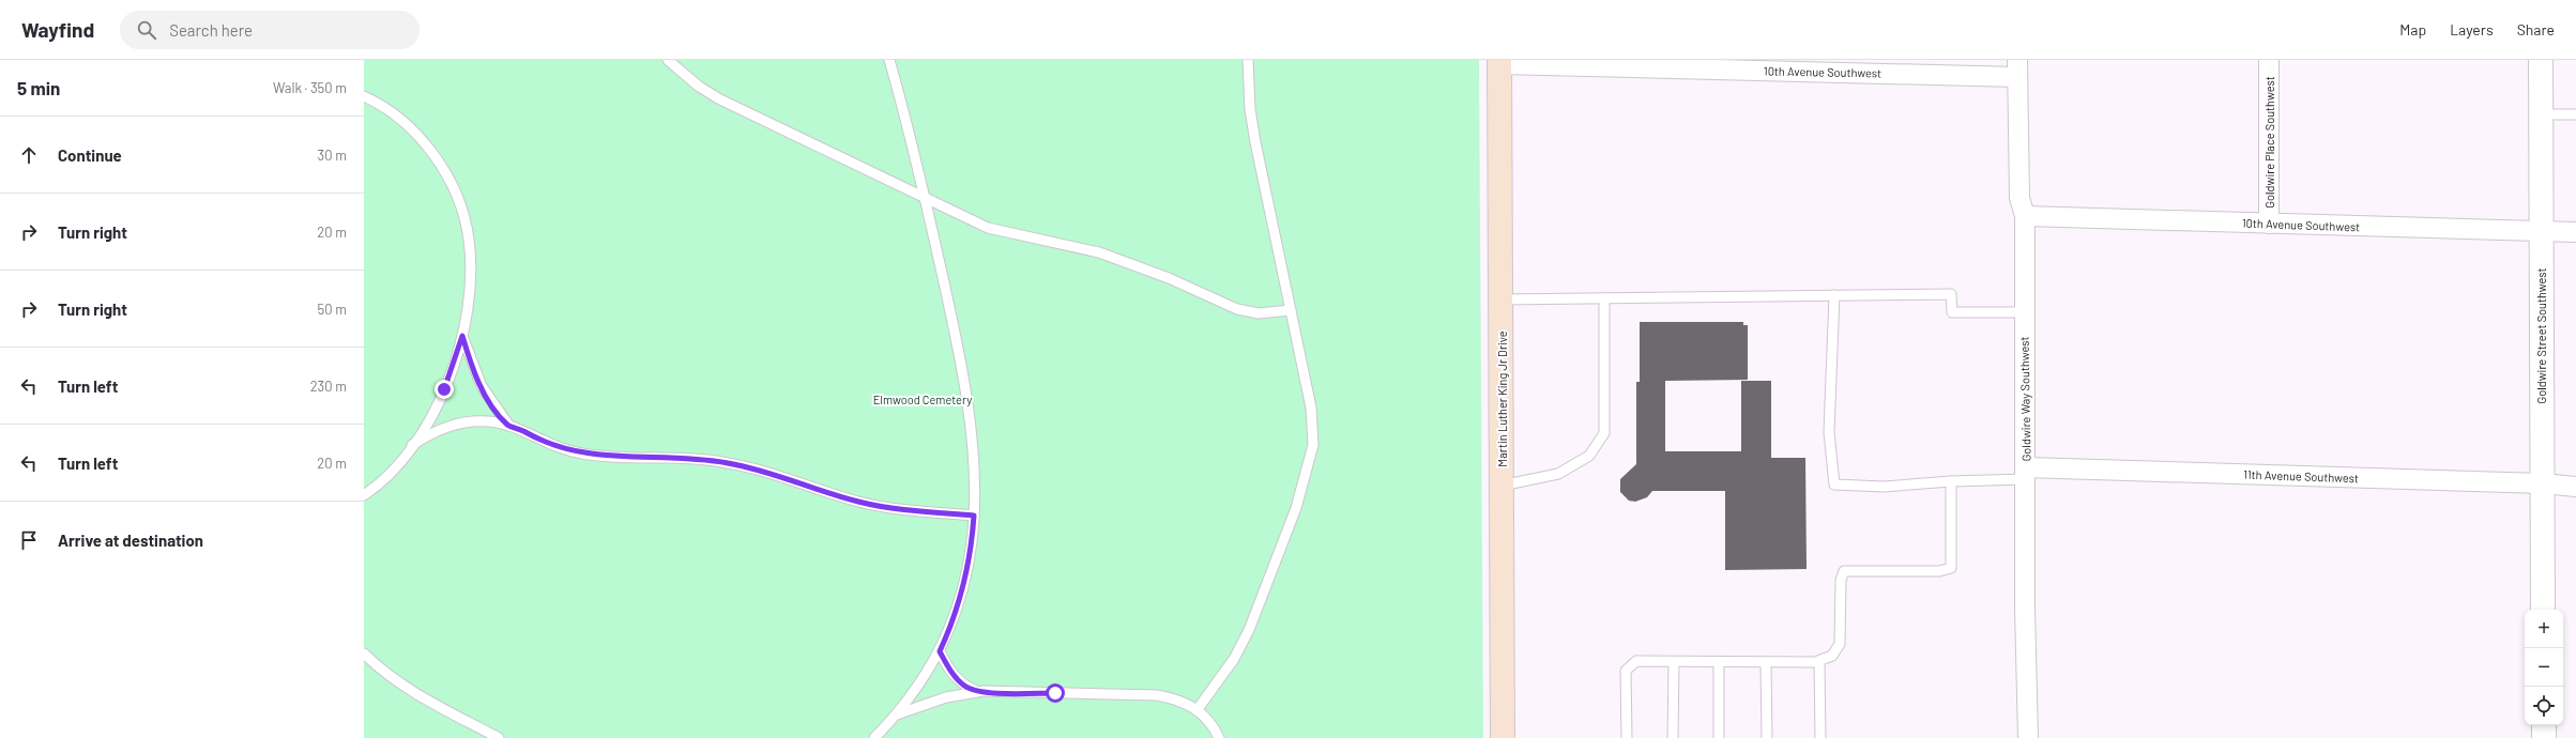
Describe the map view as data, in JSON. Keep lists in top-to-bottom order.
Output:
{
  "streets": {
    "main road": ["Martin Luther King Jr Drive"],
    "street": [
      "10th Avenue Southwest",
      "Goldwire Place Southwest",
      "Goldwire Street Southwest",
      "Goldwire Way Southwest",
      "11th Avenue Southwest"
    ]
  },
  "crossings": [
    ["10th Avenue Southwest", "Goldwire Place Southwest"],
    ["10th Avenue Southwest", "Goldwire Street Southwest"],
    ["10th Avenue Southwest", "Martin Luther King Jr Drive"],
    ["10th Avenue Southwest", "Goldwire Way Southwest"],
    ["Goldwire Street Southwest", "11th Avenue Southwest"],
    ["Goldwire Way Southwest", "11th Avenue Southwest"]
  ],
  "parks": ["Elmwood Cemetery"],
  "page": {
    "header": "Wayfind",
    "search": "Search here",
    "nav": ["Map", "Layers", "Share"],
    "heading": ["5 min", "Walk · 350 m"],
    "list": [
      ["Continue", "30 m"],
      ["Turn right", "20 m"],
      ["Turn right", "50 m"],
      ["Turn left", "230 m"],
      ["Turn left", "20 m"],
      "Arrive at destination"
    ],
    "map_buttons": ["+", "−"]
  }
}
